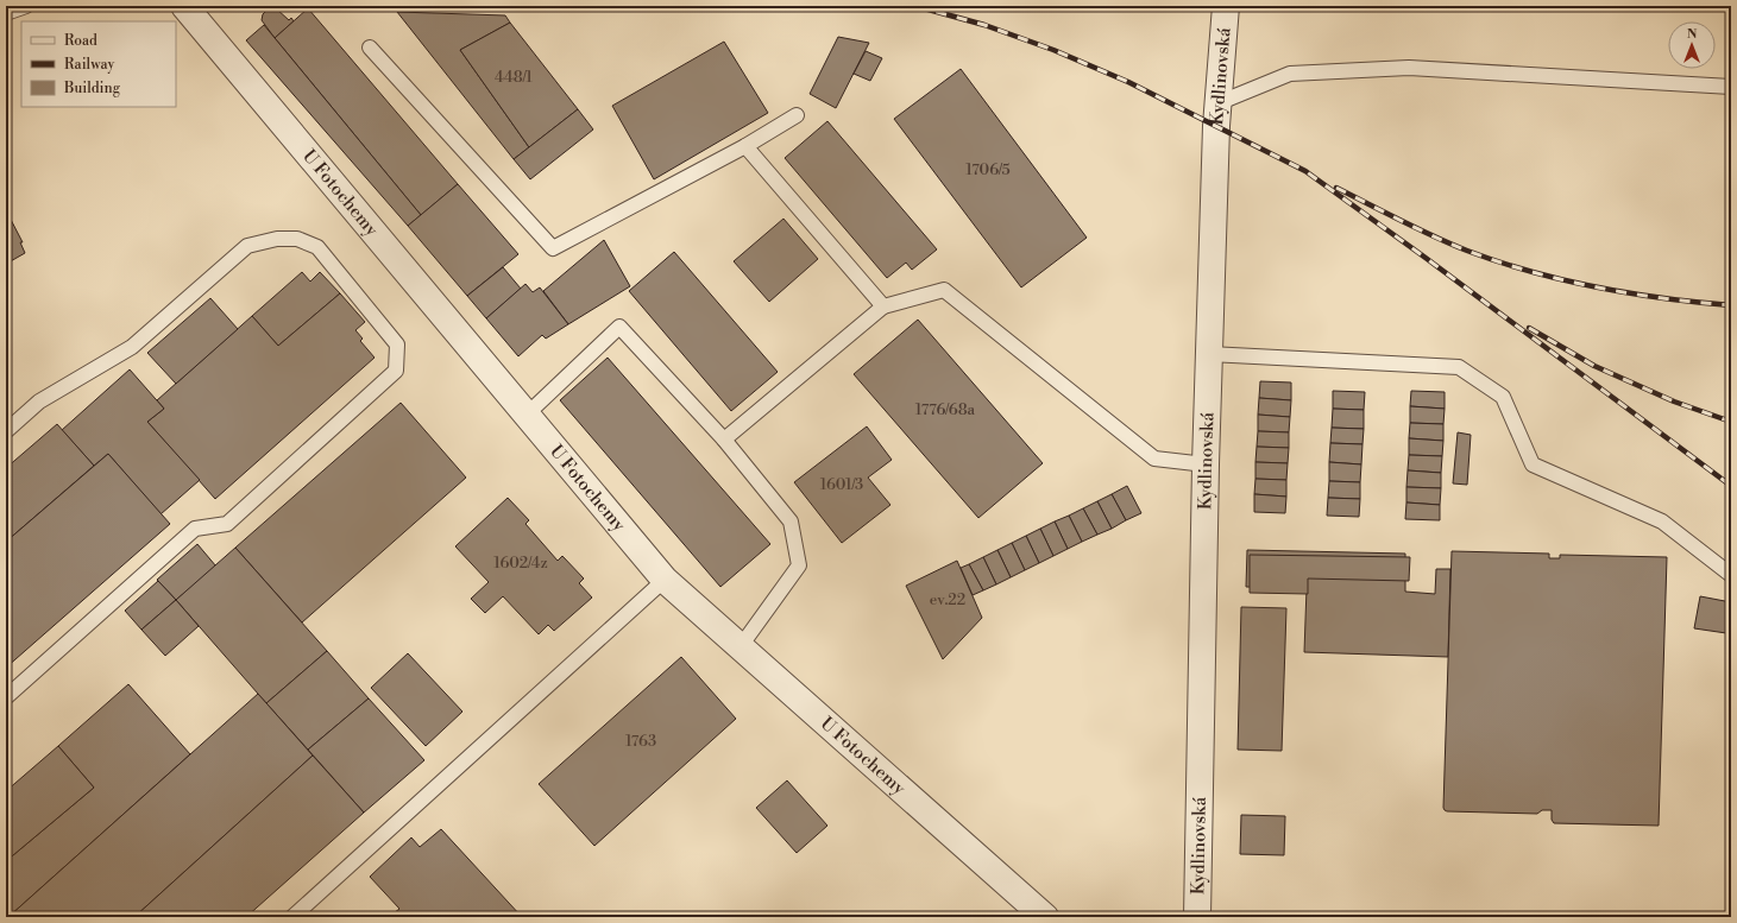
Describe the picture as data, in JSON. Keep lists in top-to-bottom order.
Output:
{
  "streets": {
    "street": ["Kydlinovská", "U Fotochemy"]
  },
  "house_numbers": [
    "448/1",
    "1706/5",
    "1776/68a",
    "1601/3",
    "1602/4z",
    "ev.22",
    "1763"
  ],
  "legend": ["Road", "Railway", "Building"],
  "north": "top"
}
